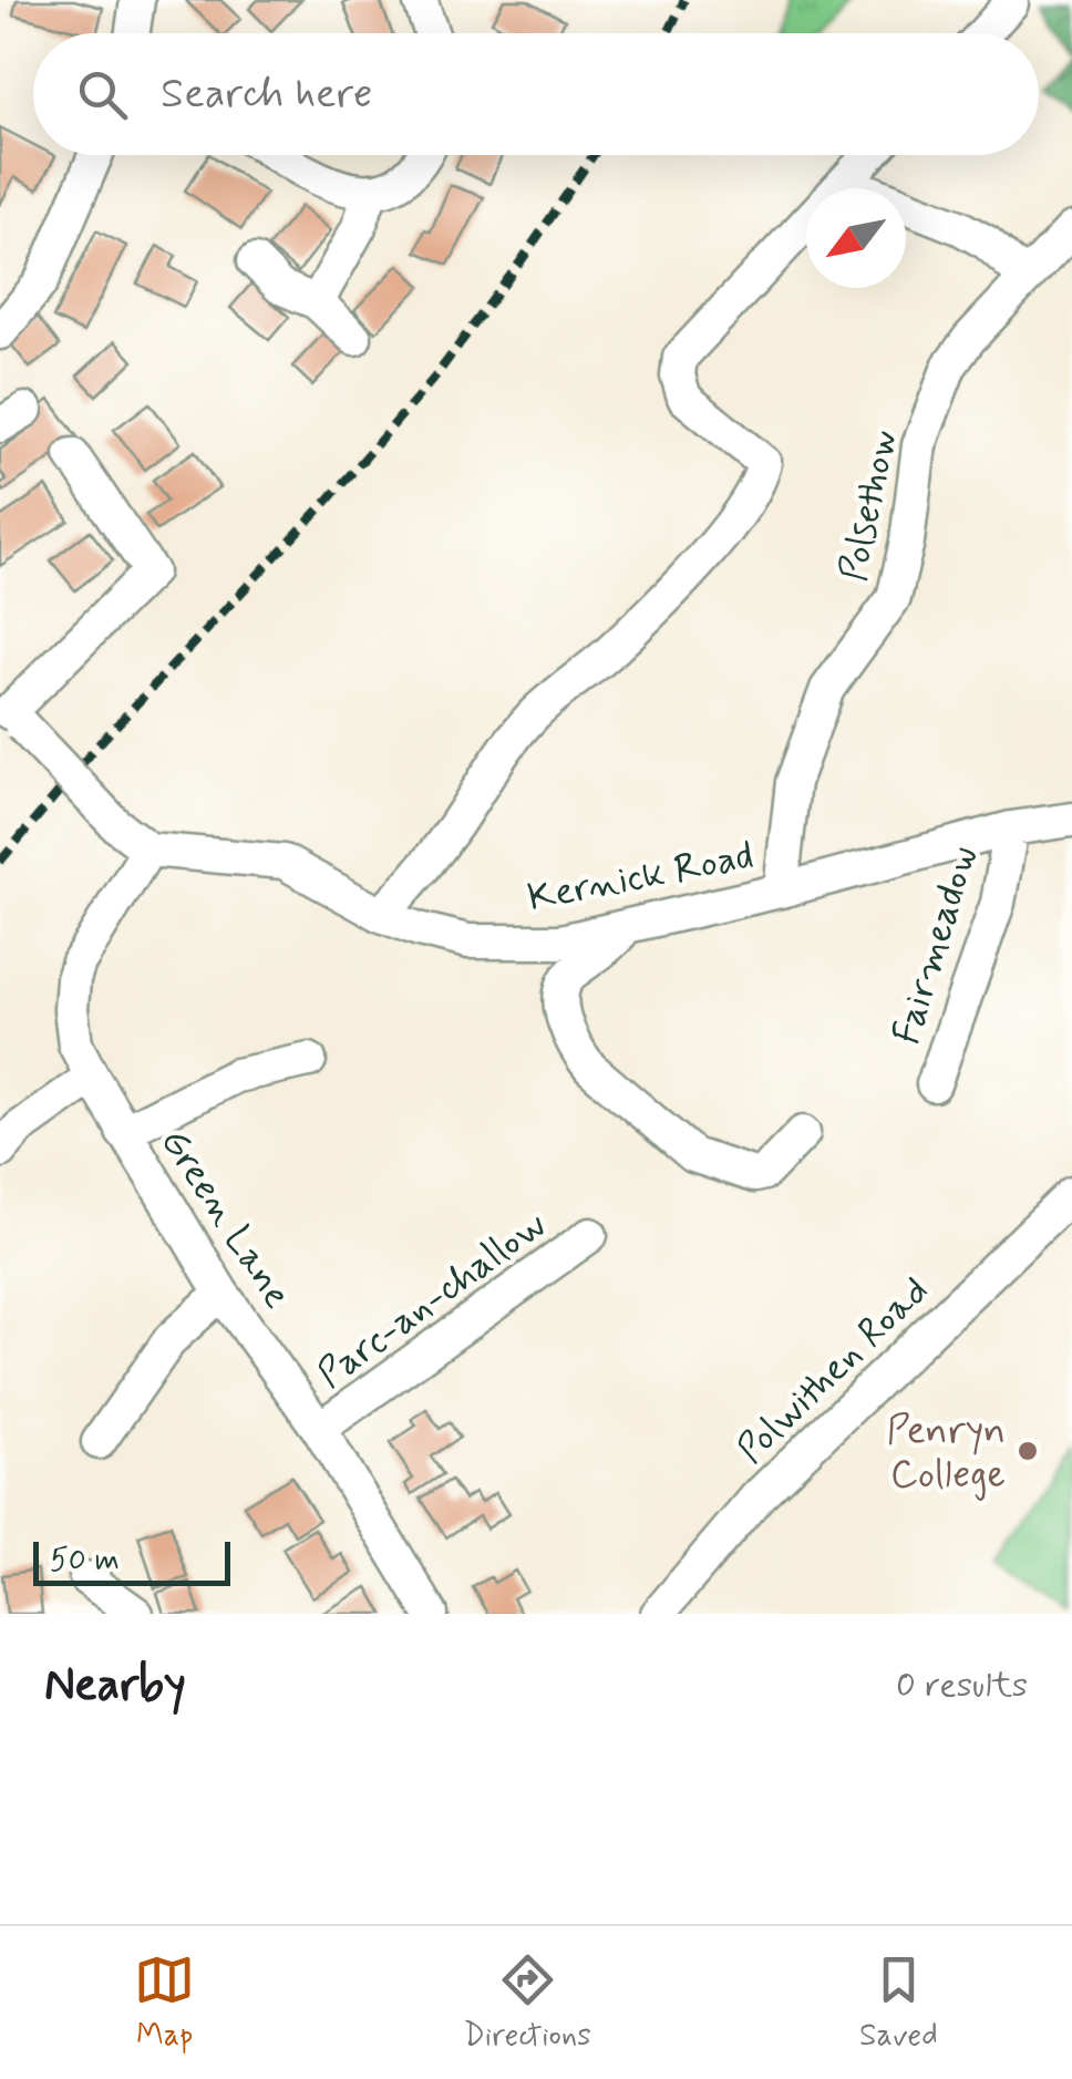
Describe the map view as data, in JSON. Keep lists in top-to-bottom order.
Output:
{
  "streets": {
    "street": [
      "Polsethow",
      "Kernick Road",
      "Fairmeadow",
      "Green Lane",
      "Parc-an-challow",
      "Polwithen Road"
    ]
  },
  "crossings": [
    ["Polsethow", "Kernick Road"],
    ["Kernick Road", "Fairmeadow"],
    ["Kernick Road", "Green Lane"],
    ["Green Lane", "Parc-an-challow"]
  ],
  "places": ["Penryn College"],
  "scale_bar": "50 m",
  "north": "bottom left",
  "page": {
    "search": "Search here",
    "scale": "50 m",
    "heading": ["Nearby", "0 results"],
    "nav": ["Map", "Directions", "Saved"]
  }
}
